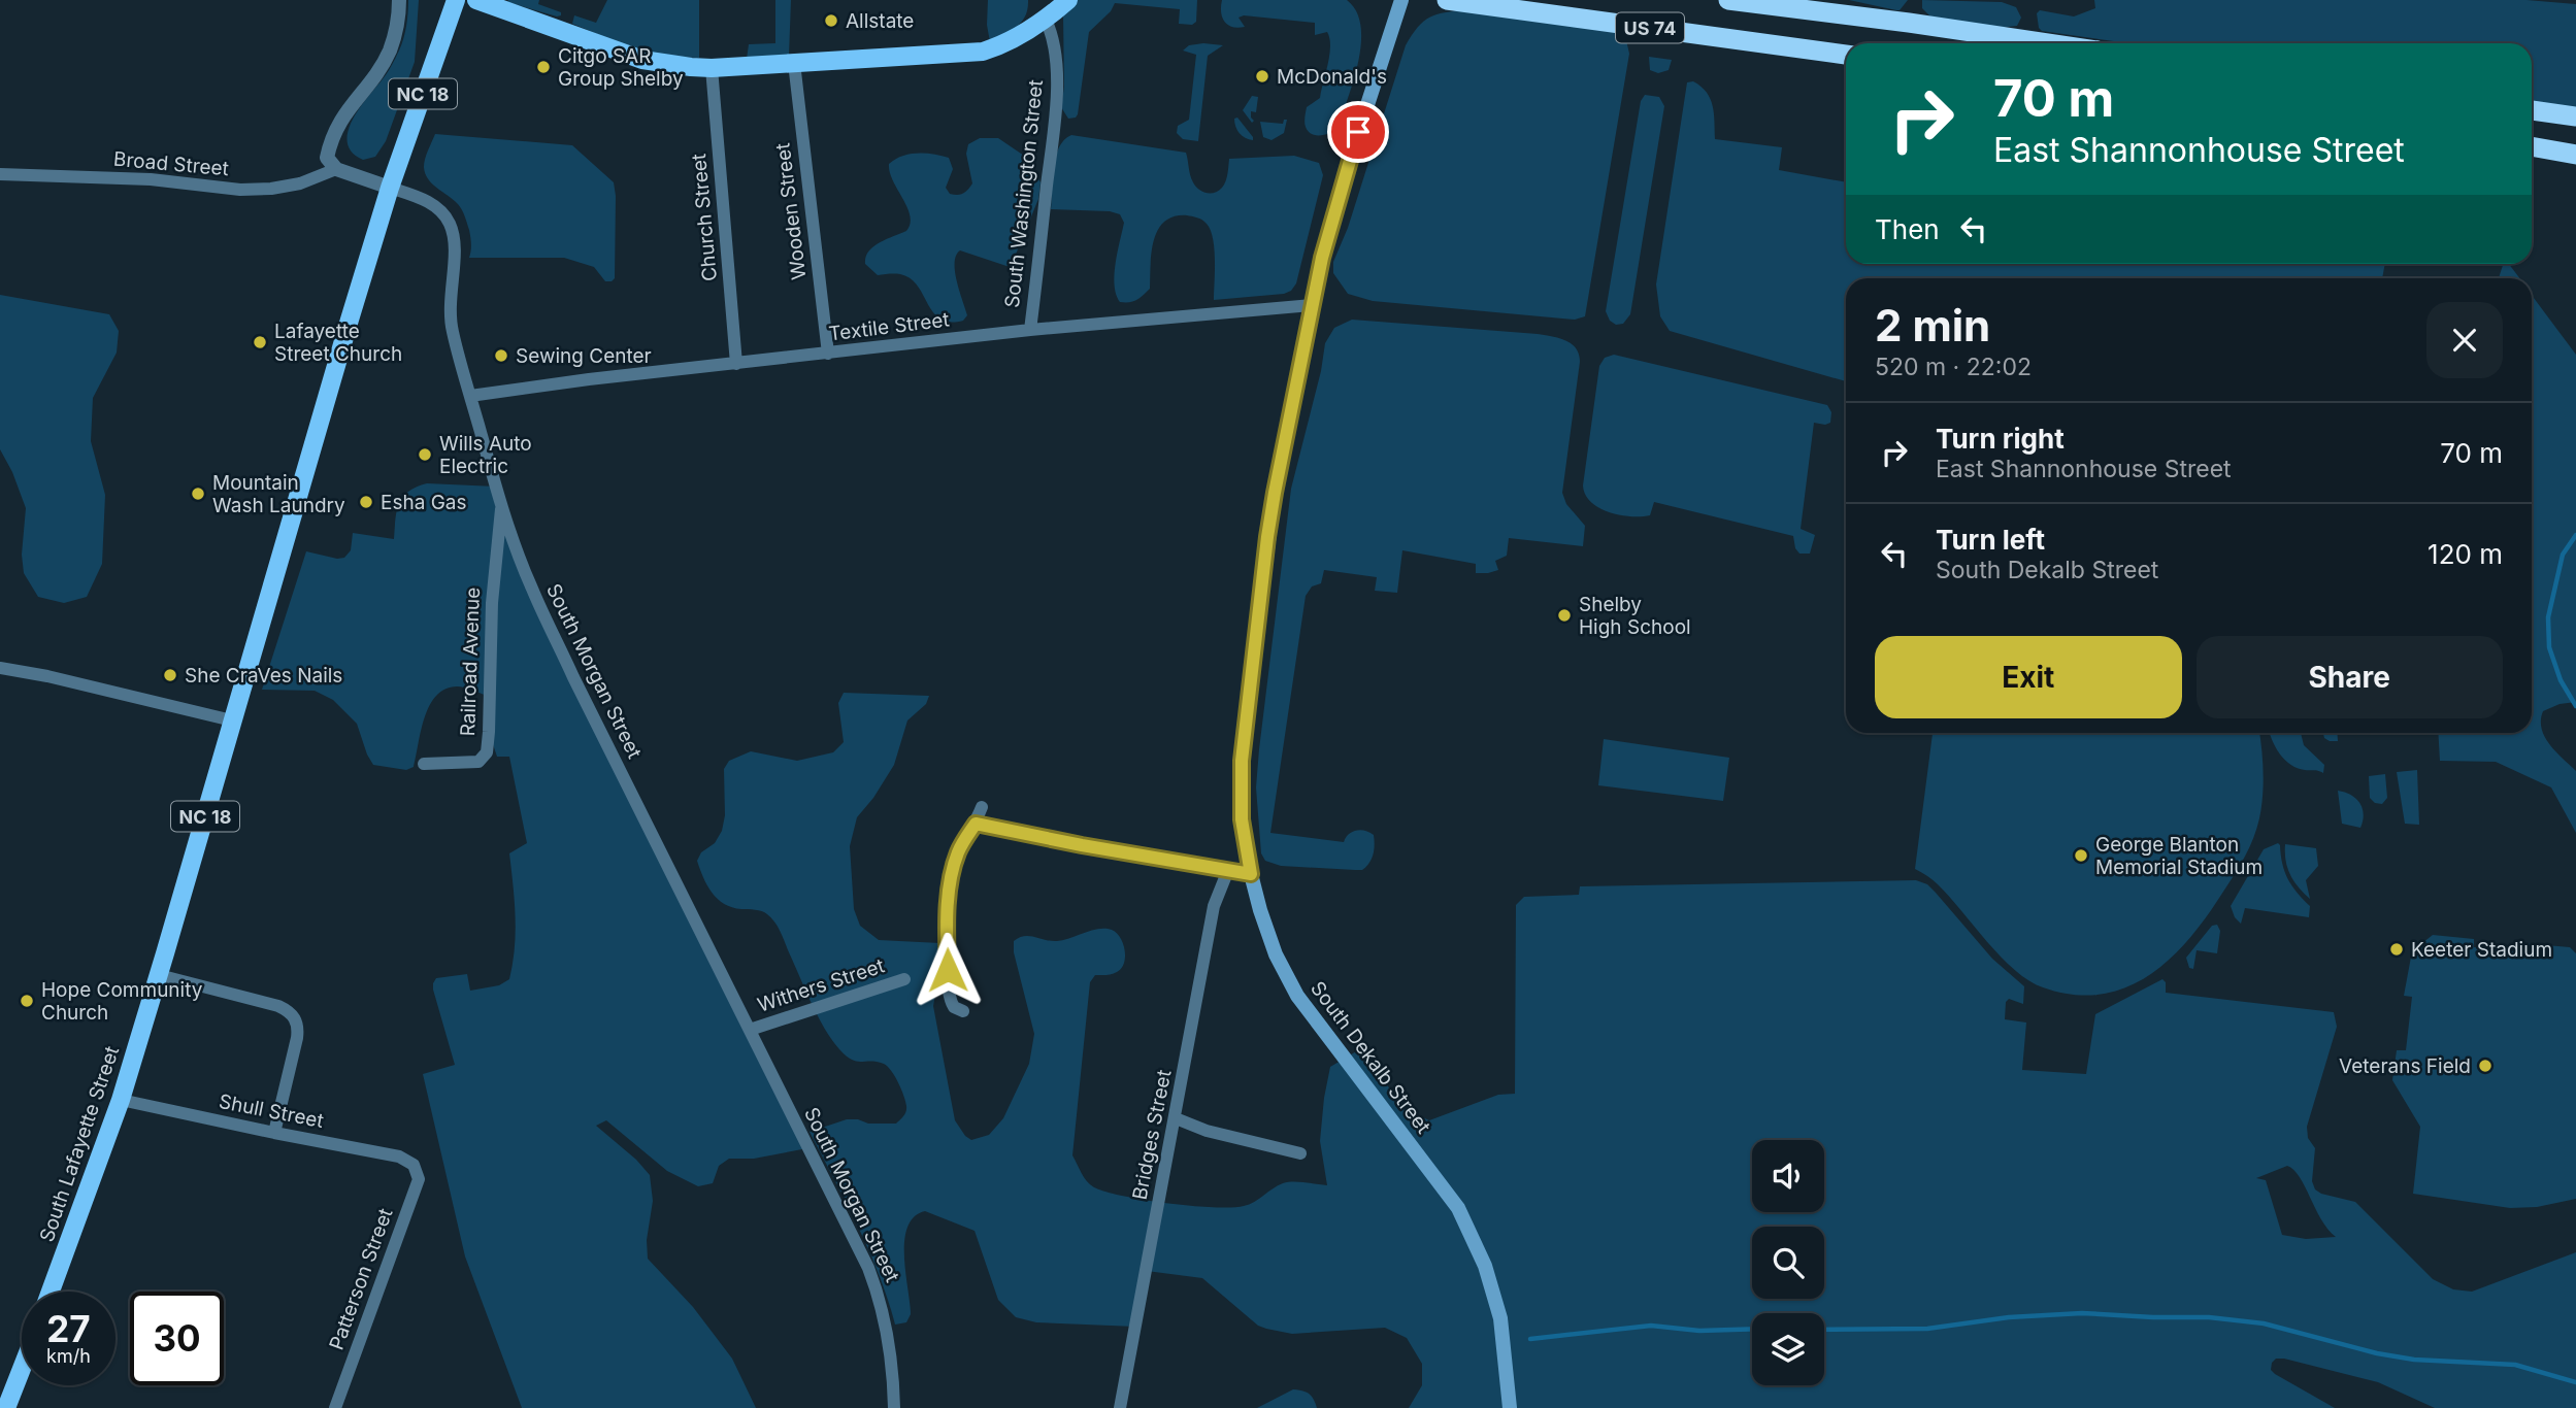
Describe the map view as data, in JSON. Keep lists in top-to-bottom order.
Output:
{
  "streets": {
    "highway": ["US 74"],
    "main road": ["NC 18", "South Dekalb Street", "South Lafayette Street"],
    "street": [
      "Broad Street",
      "South Washington Street",
      "Wooden Street",
      "Church Street",
      "Textile Street",
      "Railroad Avenue",
      "South Morgan Street",
      "Withers Street",
      "Shull Street",
      "Bridges Street",
      "Patterson Street"
    ]
  },
  "crossings": [
    ["Broad Street", "South Morgan Street"],
    ["South Washington Street", "Textile Street"],
    ["Wooden Street", "Textile Street"],
    ["Church Street", "Textile Street"],
    ["Textile Street", "South Morgan Street"],
    ["Textile Street", "South Dekalb Street"],
    ["Railroad Avenue", "South Morgan Street"],
    ["South Morgan Street", "Withers Street"],
    ["South Morgan Street", "South Lafayette Street"],
    ["Shull Street", "South Lafayette Street"],
    ["Shull Street", "Patterson Street"]
  ],
  "places": [
    "Allstate",
    "Citgo SAR Group Shelby",
    "McDonald's",
    "Lafayette Street Church",
    "Sewing Center",
    "Wills Auto Electric",
    "Mountain Wash Laundry",
    "Esha Gas",
    "Shelby High School",
    "She CraVes Nails",
    "George Blanton Memorial Stadium",
    "Keeter Stadium",
    "Hope Community Church",
    "Veterans Field"
  ],
  "page": {
    "turn": ["70 m", "East Shannonhouse Street"],
    "then": "Then",
    "heading": ["2 min", "520 m · 22:02"],
    "list": [
      {
        "name": "Turn right",
        "note": "East Shannonhouse Street",
        "value": "70 m"
      },
      {
        "name": "Turn left",
        "note": "South Dekalb Street",
        "value": "120 m"
      }
    ],
    "buttons": ["Exit", "Share"],
    "speed": "27 km/h",
    "limit": "30"
  }
}
